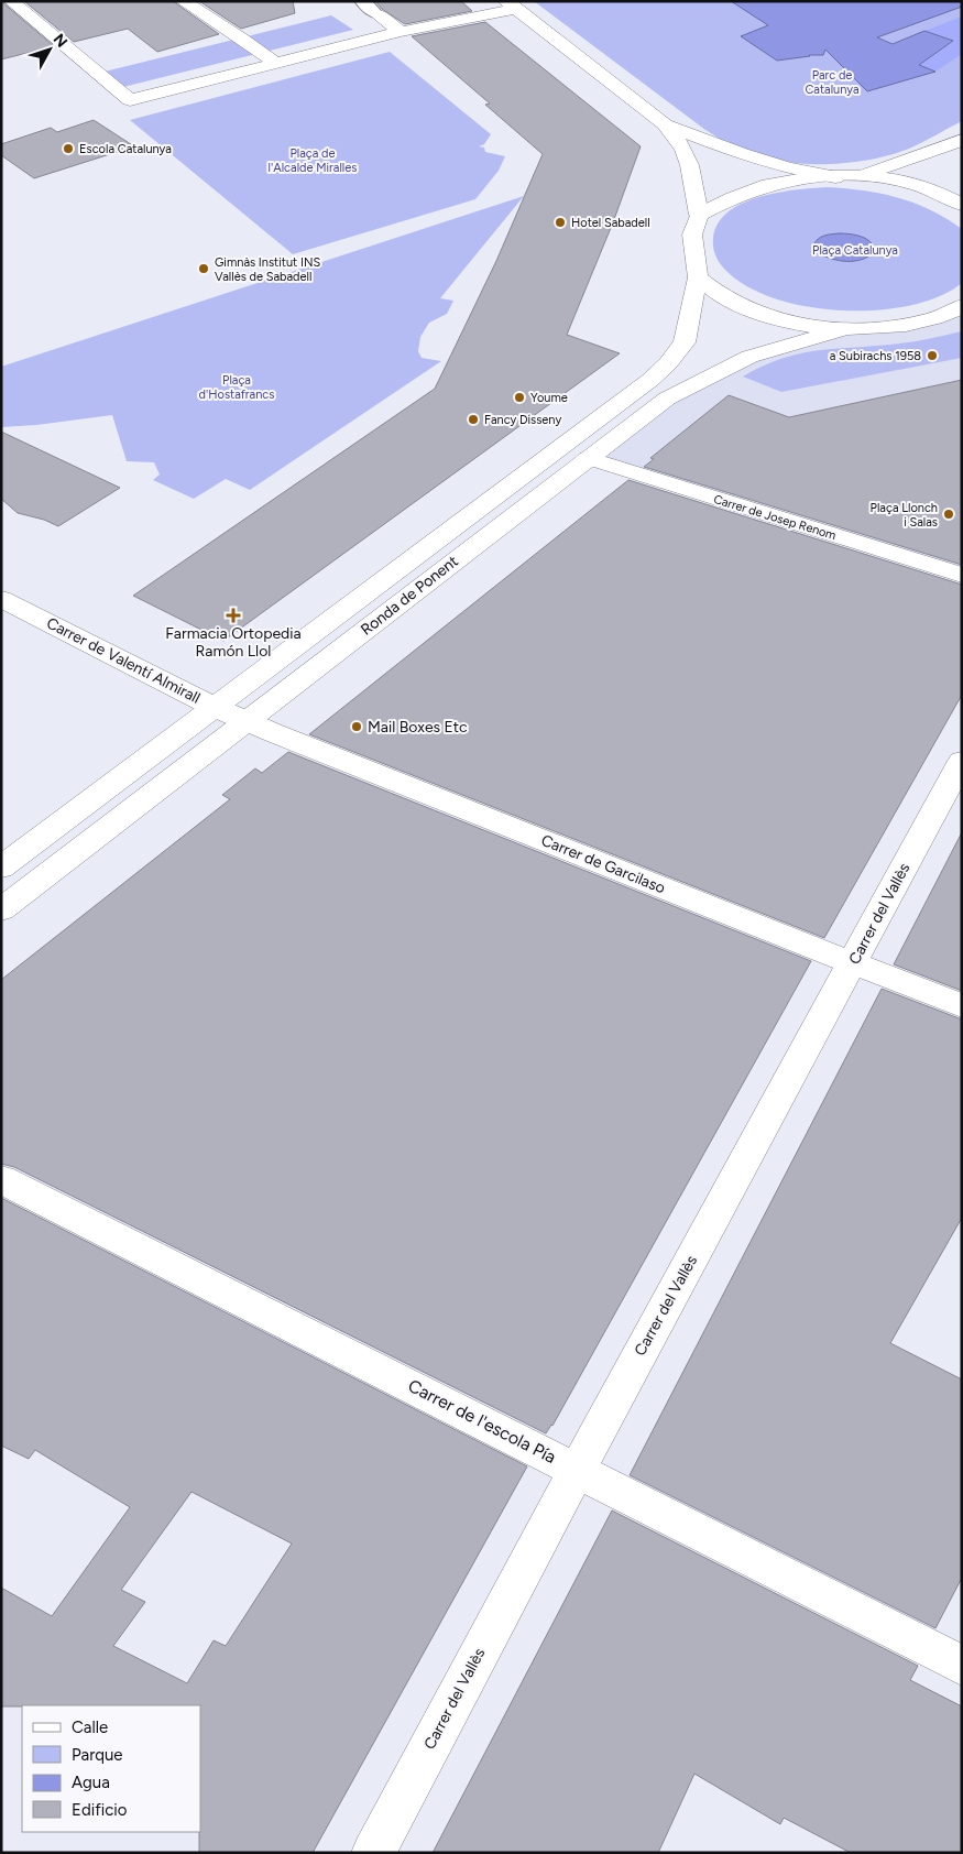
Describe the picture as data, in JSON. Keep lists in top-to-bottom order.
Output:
{
  "streets": {
    "street": [
      "Carrer de Josep Renom",
      "Ronda de Ponent",
      "Carrer de Valentí Almirall",
      "Carrer de Garcilaso",
      "Carrer del Vallès",
      "Carrer de l'escola Pía"
    ]
  },
  "crossings": [
    ["Carrer de Josep Renom", "Ronda de Ponent"],
    ["Ronda de Ponent", "Carrer de Valentí Almirall"],
    ["Ronda de Ponent", "Carrer de Garcilaso"],
    ["Carrer de Valentí Almirall", "Carrer de Garcilaso"],
    ["Carrer de Garcilaso", "Carrer del Vallès"],
    ["Carrer del Vallès", "Carrer de l'escola Pía"]
  ],
  "parks": [
    "Parc de Catalunya",
    "Plaça de l'Alcalde Miralles",
    "Plaça Catalunya",
    "Plaça d'Hostafrancs"
  ],
  "places": {
    "other": [
      "Escola Catalunya",
      "Hotel Sabadell",
      "Gimnàs Institut INS Vallès de Sabadell",
      "a Subirachs 1958",
      "Youme",
      "Fancy Disseny",
      "Plaça Llonch i Salas",
      "Mail Boxes Etc"
    ],
    "health": ["Farmacia Ortopedia Ramón Llol"]
  },
  "legend": [
    "Calle",
    "Parque",
    "Agua",
    "Edificio"
  ],
  "north": "top right"
}
